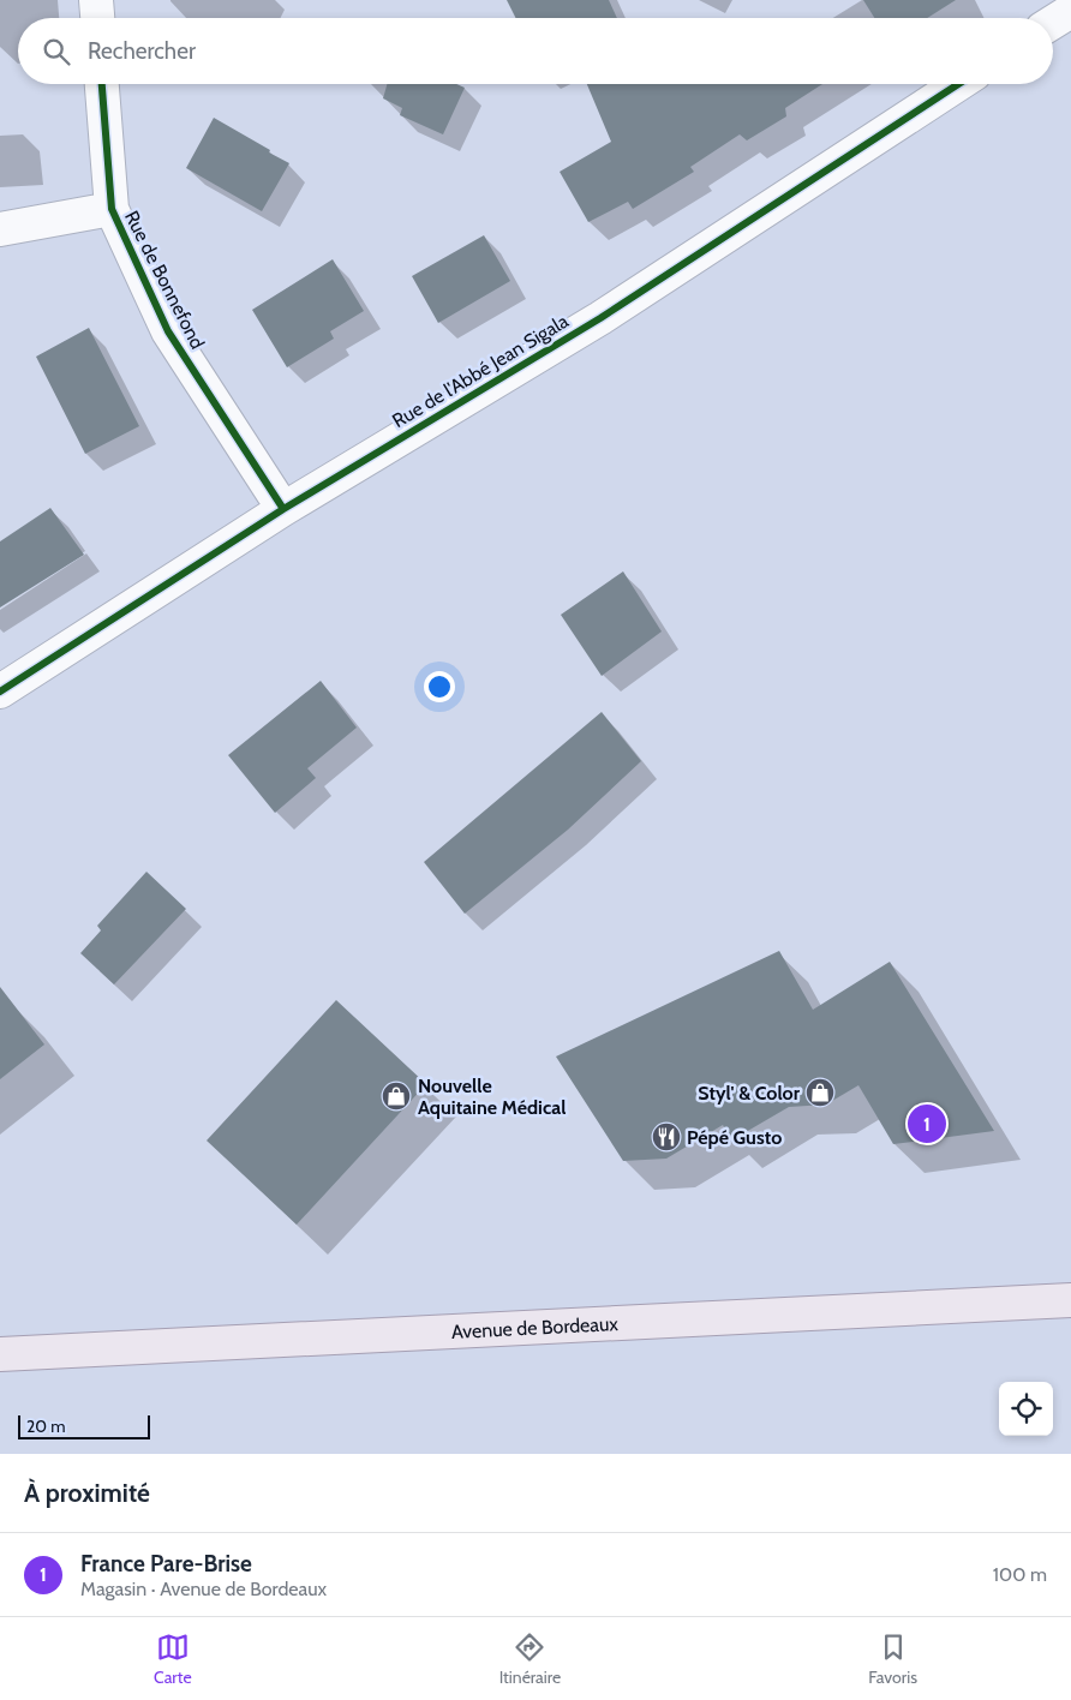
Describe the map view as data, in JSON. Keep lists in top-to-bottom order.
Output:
{
  "streets": {
    "main road": ["Avenue de Bordeaux"],
    "street": ["Rue de Bonnefond", "Rue de l'Abbé Jean Sigala"]
  },
  "crossings": [
    ["Rue de Bonnefond", "Rue de l'Abbé Jean Sigala"]
  ],
  "places": {
    "shop": ["Styl' & Color", "Nouvelle Aquitaine Médical"],
    "restaurant": ["Pépé Gusto"]
  },
  "scale_bar": "20 m",
  "page": {
    "search": "Rechercher",
    "pins": "1",
    "scale": "20 m",
    "heading": "À proximité",
    "list": [
      {
        "mark": "1",
        "name": "France Pare-Brise",
        "note": "Magasin · Avenue de Bordeaux",
        "value": "100 m"
      }
    ],
    "nav": ["Carte", "Itinéraire", "Favoris"]
  }
}
